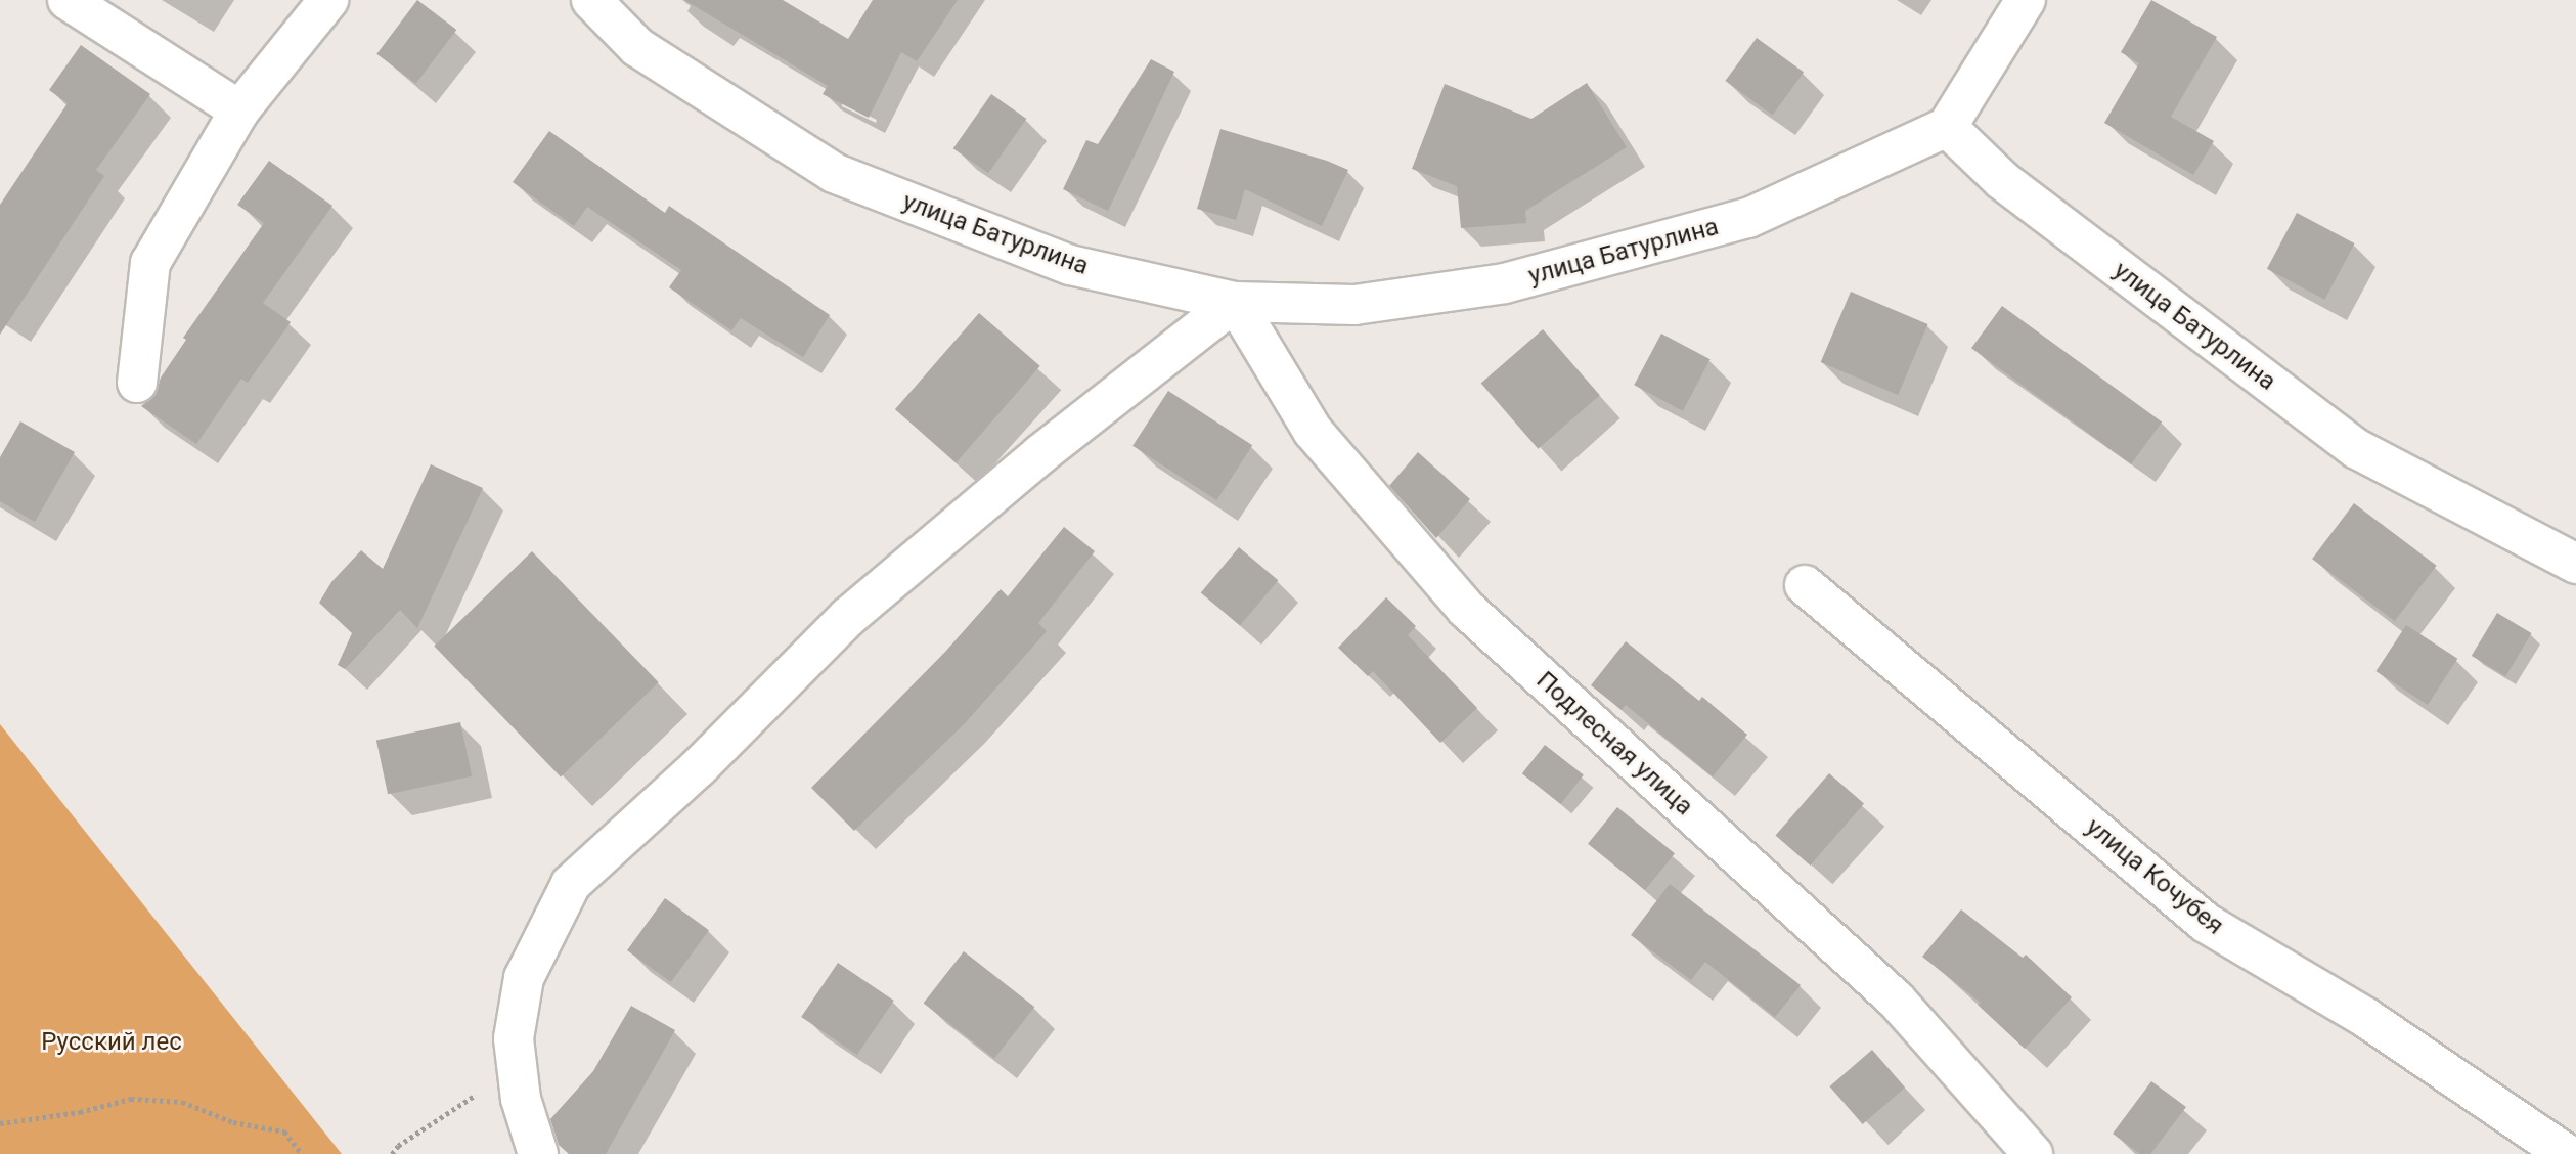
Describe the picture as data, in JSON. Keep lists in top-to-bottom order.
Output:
{
  "streets": {
    "street": ["улица Батурлина", "Подлесная улица", "улица Кочубея"]
  },
  "crossings": [
    ["улица Батурлина", "Подлесная улица"]
  ],
  "parks": ["Русский лес"]
}
